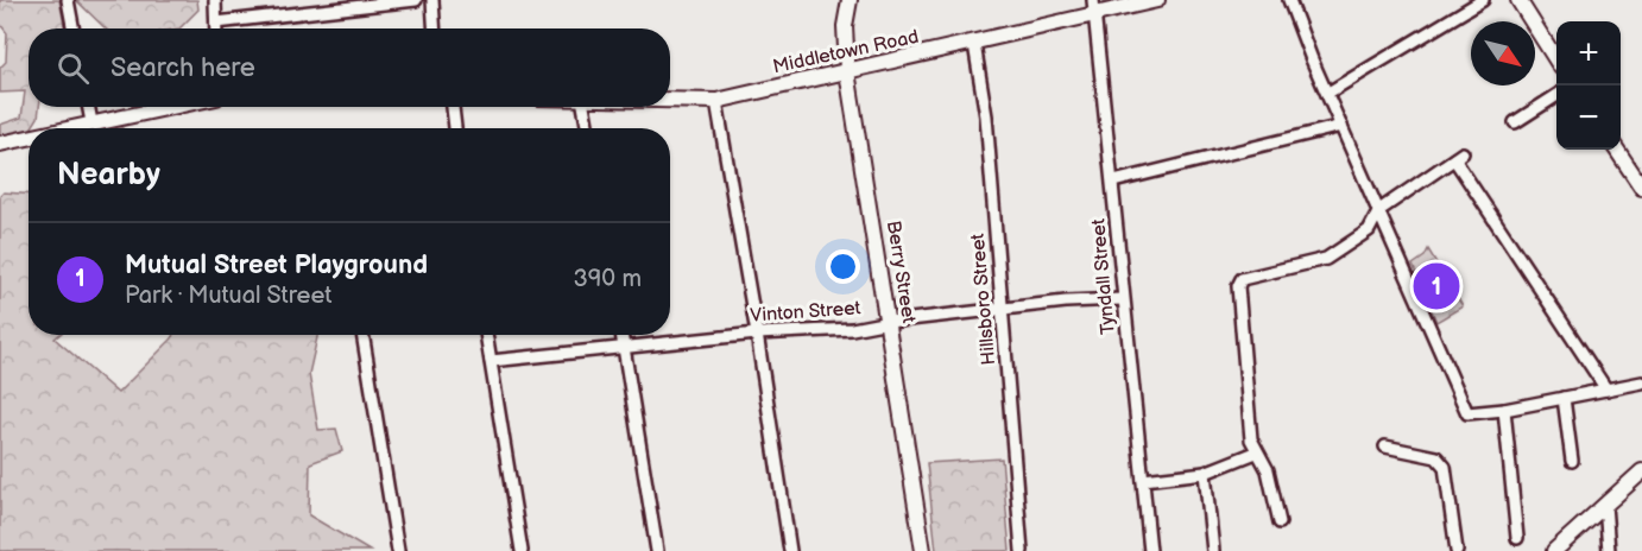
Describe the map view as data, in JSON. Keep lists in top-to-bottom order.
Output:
{
  "streets": {
    "street": [
      "Middletown Road",
      "Berry Street",
      "Tyndall Street",
      "Hillsboro Street",
      "Vinton Street"
    ]
  },
  "crossings": [
    ["Middletown Road", "Berry Street"],
    ["Middletown Road", "Tyndall Street"],
    ["Middletown Road", "Hillsboro Street"],
    ["Berry Street", "Vinton Street"],
    ["Tyndall Street", "Vinton Street"],
    ["Hillsboro Street", "Vinton Street"]
  ],
  "north": "bottom right",
  "page": {
    "map_buttons": ["+", "−"],
    "search": "Search here",
    "heading": "Nearby",
    "list": [
      {
        "mark": "1",
        "name": "Mutual Street Playground",
        "note": "Park · Mutual Street",
        "value": "390 m"
      }
    ],
    "pins": "1"
  }
}
